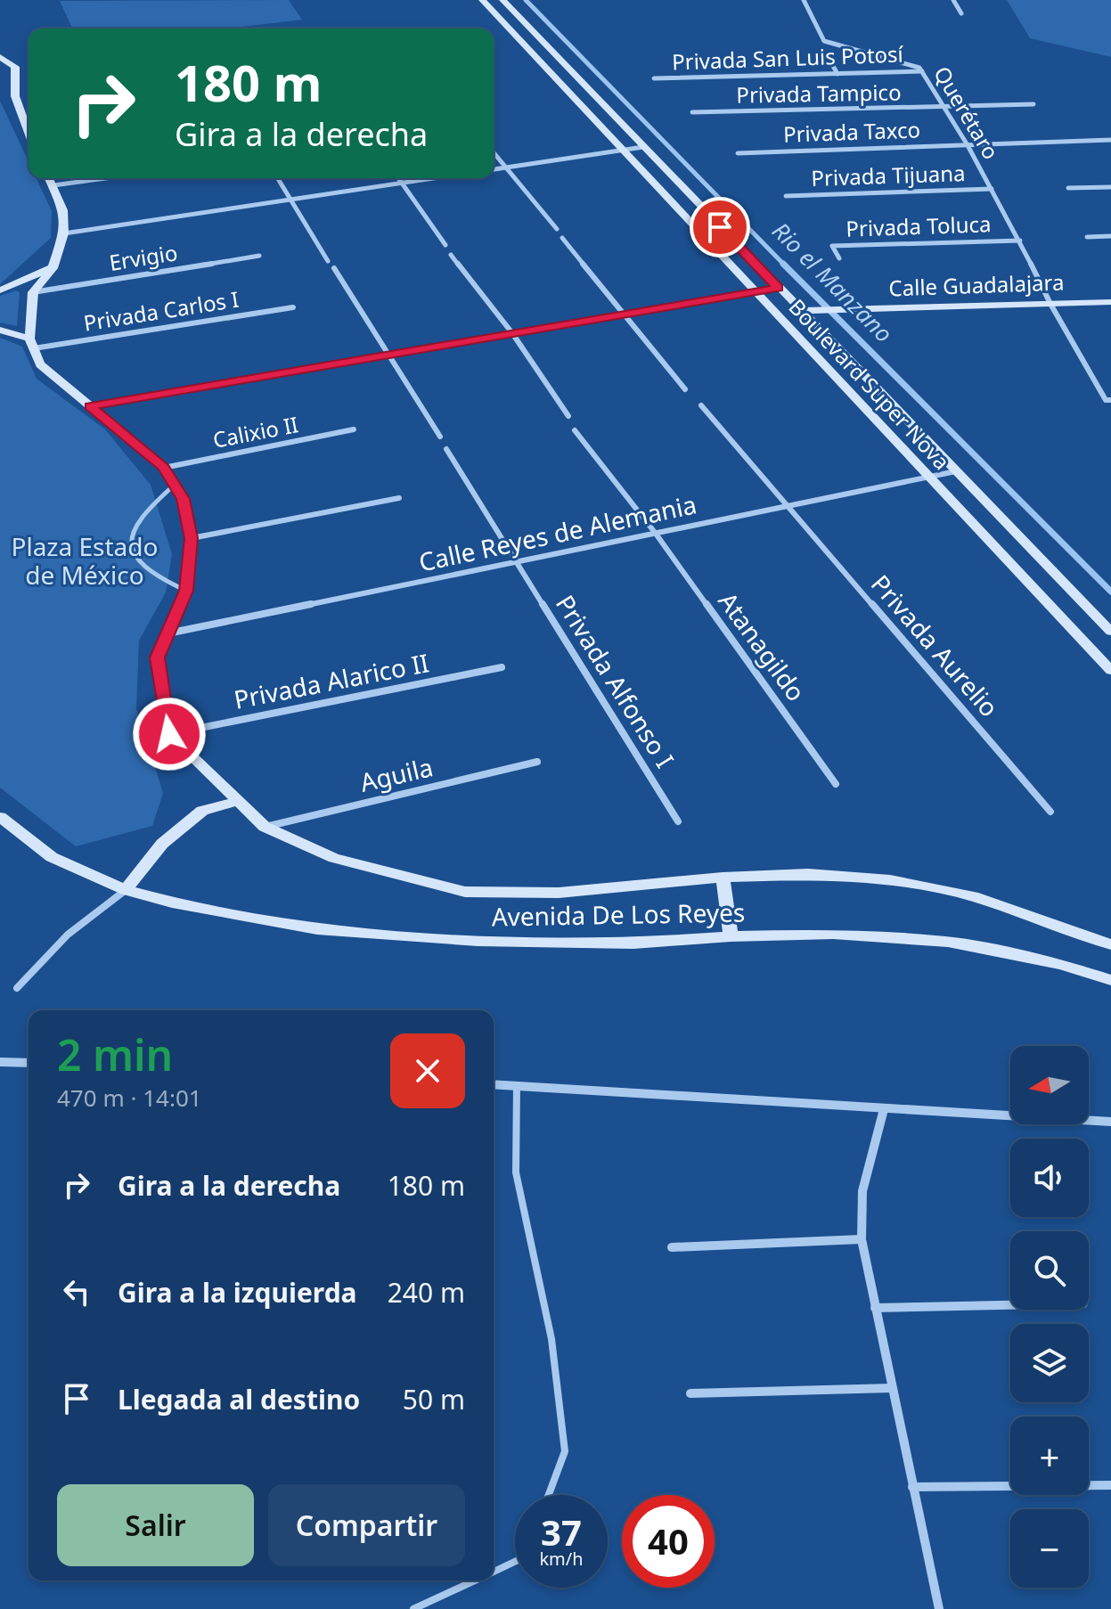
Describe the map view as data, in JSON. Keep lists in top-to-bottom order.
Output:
{
  "streets": {
    "street": [
      "Privada San Luis Potosí",
      "Privada Tampico",
      "Querétaro",
      "Privada Taxco",
      "Privada Tijuana",
      "Privada Toluca",
      "Ervigio",
      "Calle Guadalajara",
      "Privada Carlos I",
      "Boulevard Super Nova",
      "Calixio II",
      "Calle Reyes de Alemania",
      "Privada Aurelio",
      "Atanagildo",
      "Privada Alarico II",
      "Privada Alfonso I",
      "Aguila",
      "Avenida De Los Reyes"
    ]
  },
  "crossings": [
    ["Privada San Luis Potosí", "Querétaro"],
    ["Privada Tampico", "Querétaro"],
    ["Querétaro", "Privada Taxco"],
    ["Querétaro", "Privada Tijuana"],
    ["Querétaro", "Privada Toluca"],
    ["Querétaro", "Calle Guadalajara"],
    ["Calle Guadalajara", "Boulevard Super Nova"],
    ["Boulevard Super Nova", "Calle Reyes de Alemania"],
    ["Calle Reyes de Alemania", "Privada Aurelio"],
    ["Calle Reyes de Alemania", "Atanagildo"],
    ["Calle Reyes de Alemania", "Privada Alfonso I"]
  ],
  "water": ["Rio el Manzano"],
  "parks": ["Plaza Estado de México"],
  "north": "left",
  "page": {
    "turn": ["180 m", "Gira a la derecha"],
    "heading": ["2 min", "470 m · 14:01"],
    "map_buttons": ["+", "−"],
    "list": [
      {
        "name": "Gira a la derecha",
        "value": "180 m"
      },
      {
        "name": "Gira a la izquierda",
        "value": "240 m"
      },
      {
        "name": "Llegada al destino",
        "value": "50 m"
      }
    ],
    "buttons": ["Salir", "Compartir"],
    "speed": "37 km/h",
    "limit": "40"
  }
}
